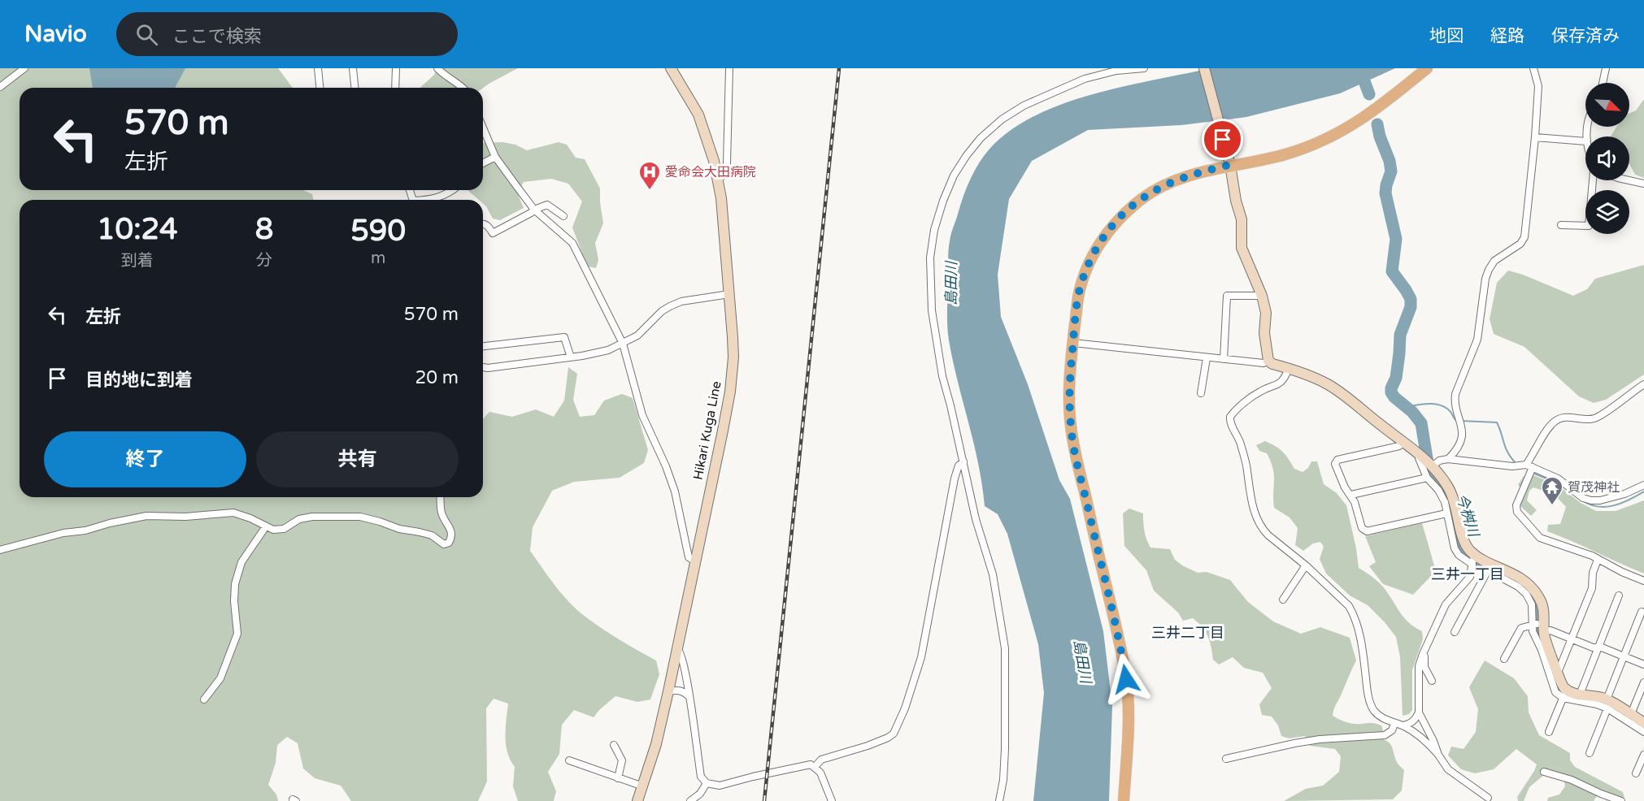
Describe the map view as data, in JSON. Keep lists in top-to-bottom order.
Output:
{
  "streets": {
    "street": ["Hikari Kuga Line"]
  },
  "districts": ["三井一丁目", "三井二丁目"],
  "water": ["島田川", "今桝川"],
  "places": {
    "hospital": ["愛命会大田病院"],
    "temple": ["賀茂神社"]
  },
  "north": "bottom right",
  "page": {
    "header": "Navio",
    "search": "ここで検索",
    "nav": ["地図", "経路", "保存済み"],
    "turn": ["570 m", "左折"],
    "eta": [
      "10:24",
      "到着",
      "8",
      "分",
      "590",
      "m"
    ],
    "list": [
      {
        "name": "左折",
        "value": "570 m"
      },
      {
        "name": "目的地に到着",
        "value": "20 m"
      }
    ],
    "buttons": ["終了", "共有"]
  }
}
